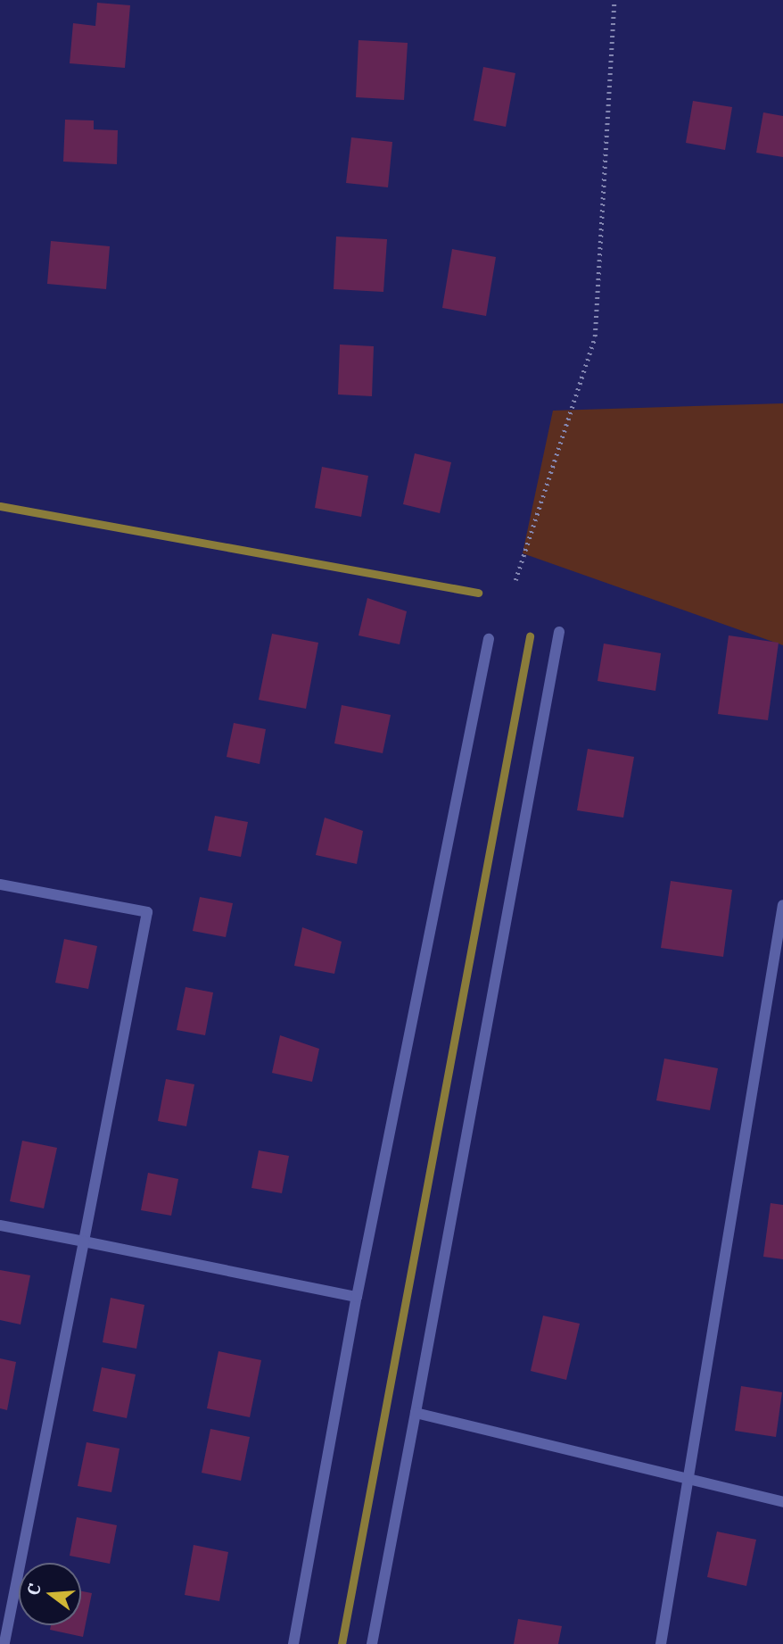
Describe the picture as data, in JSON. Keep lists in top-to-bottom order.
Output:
{
  "north": "left"
}
